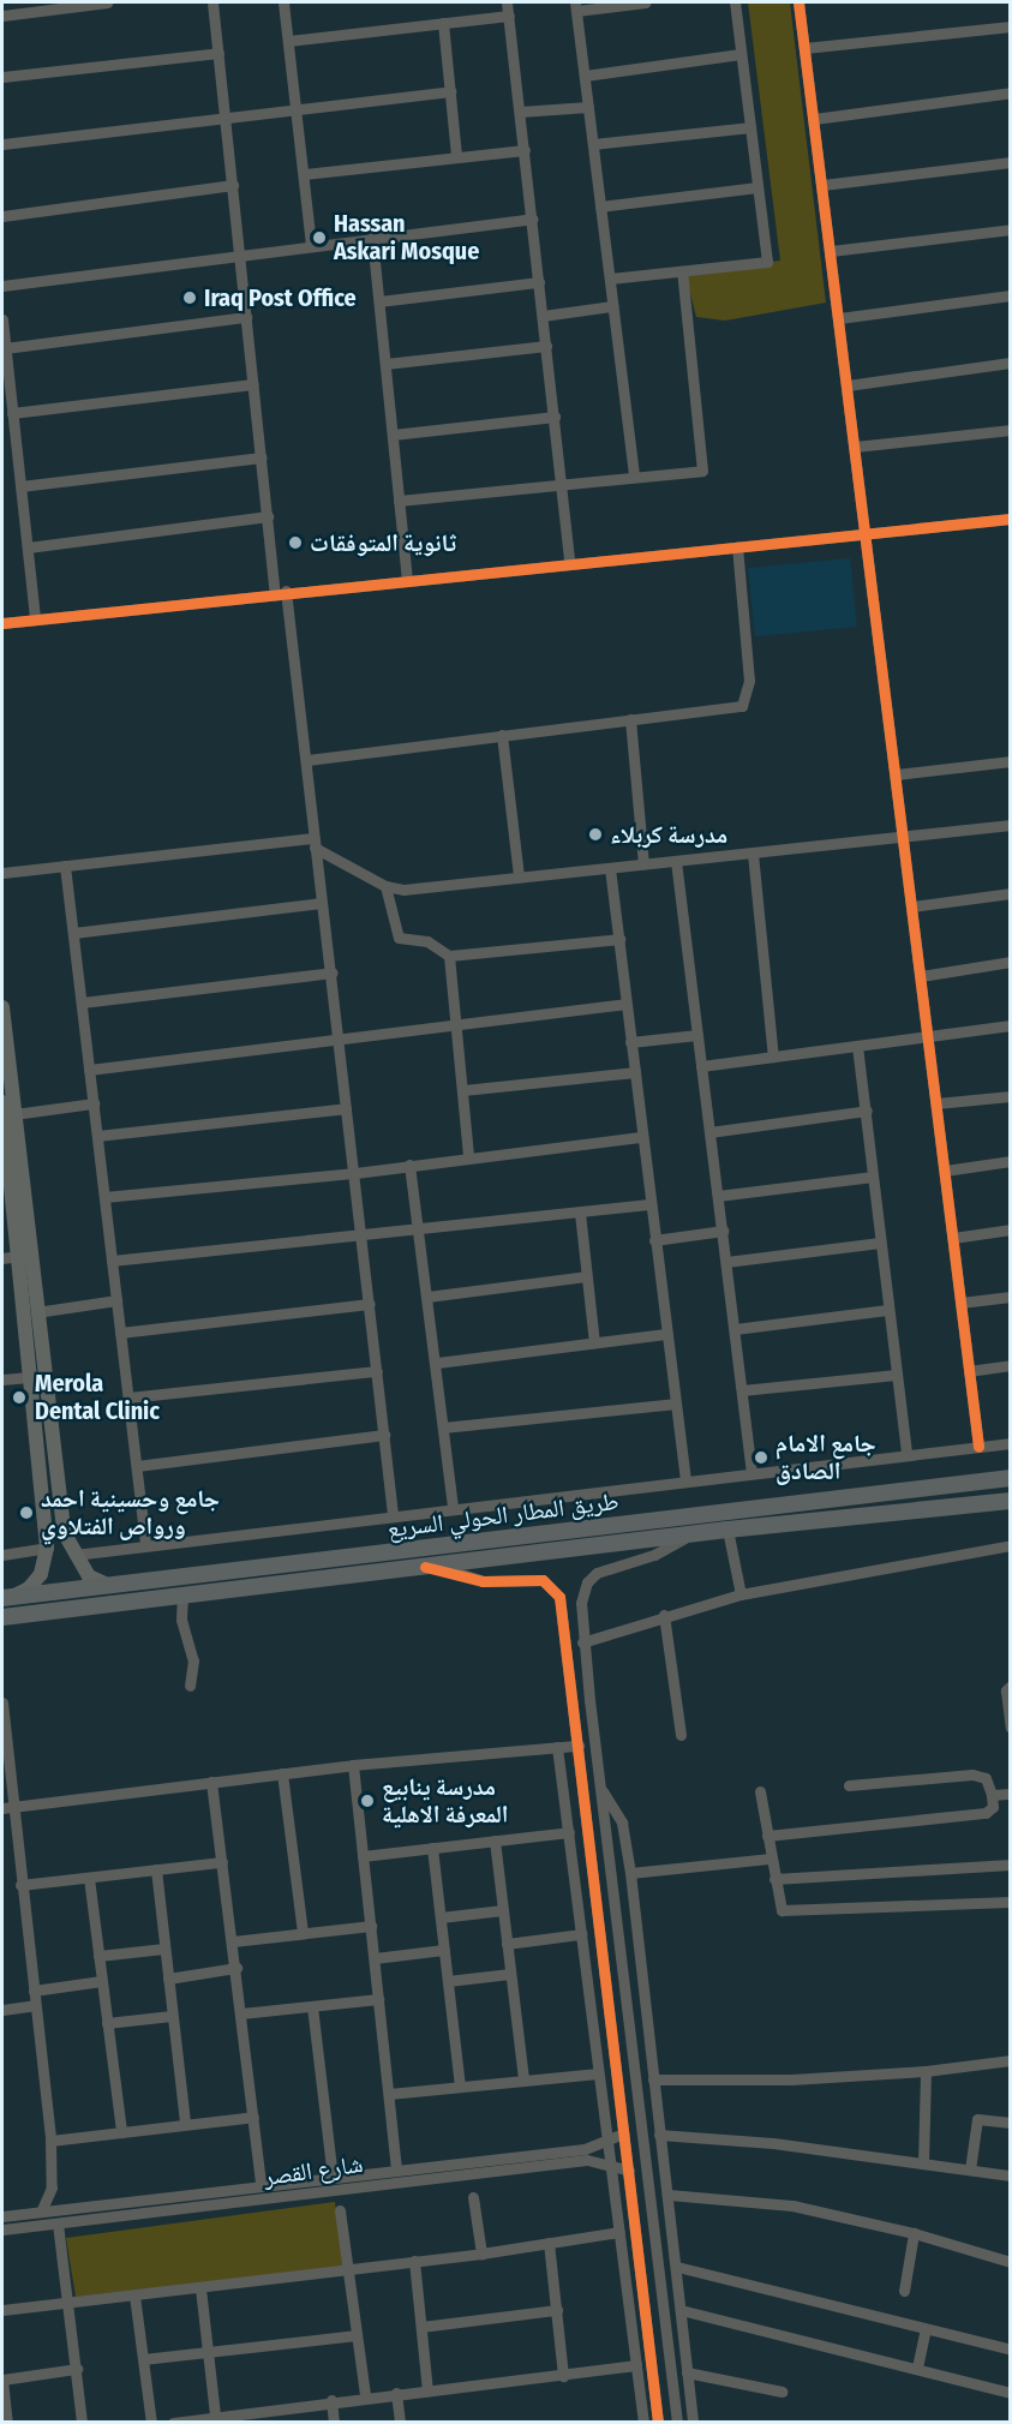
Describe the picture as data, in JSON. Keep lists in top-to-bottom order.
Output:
{
  "streets": {
    "highway": ["طريق المطار الحولي السريع"],
    "street": ["شارع القصر"]
  },
  "places": [
    "Hassan Askari Mosque",
    "Iraq Post Office",
    "ثانوية المتوفقات",
    "مدرسة كربلاء",
    "Merola Dental Clinic",
    "جامع الامام الصادق",
    "جامع وحسينية احمد ورواص الفتلاوي",
    "مدرسة ينابيع المعرفة الاهلية"
  ]
}
